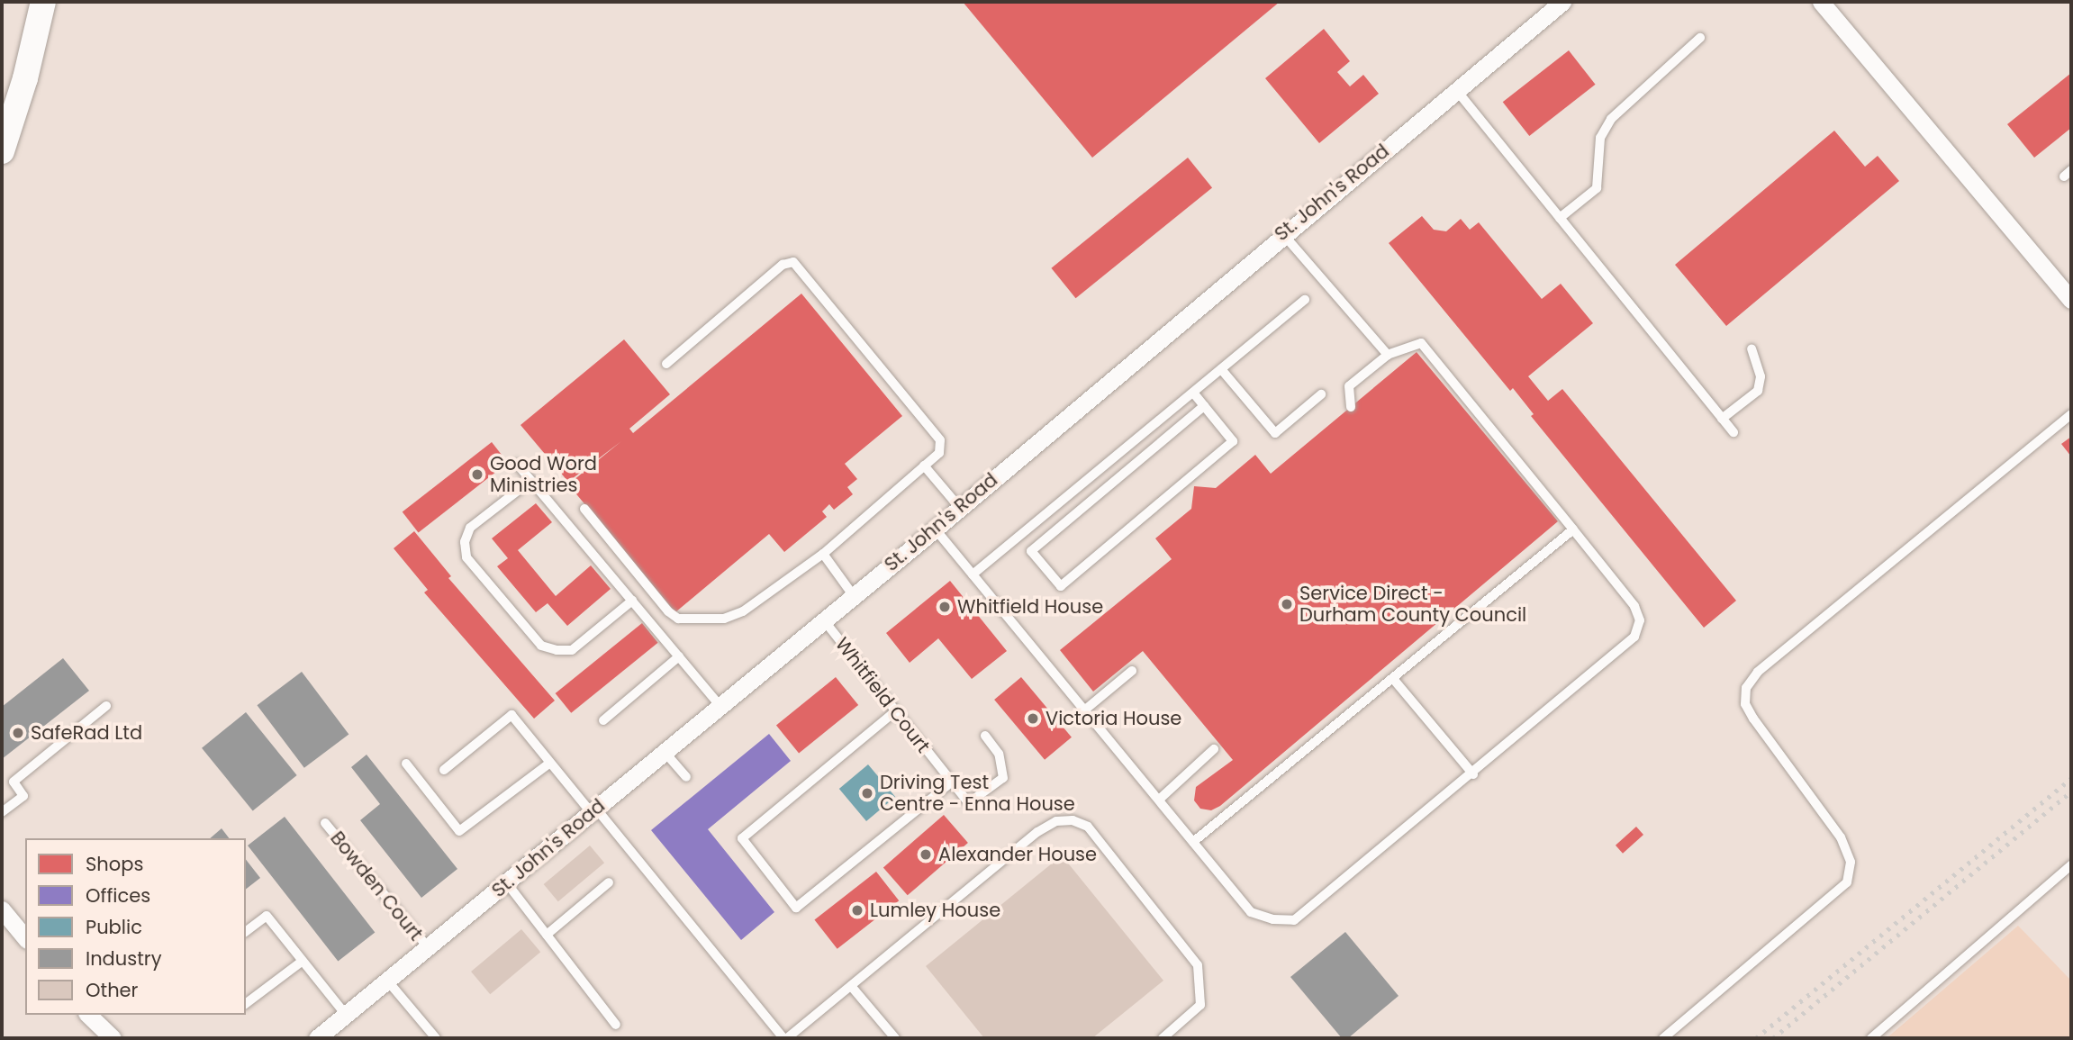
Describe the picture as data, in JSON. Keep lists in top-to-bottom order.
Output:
{
  "streets": {
    "street": ["St. John's Road"],
    "lane": ["Whitfield Court", "Bowden Court"]
  },
  "crossings": [
    ["St. John's Road", "Whitfield Court"],
    ["St. John's Road", "Bowden Court"]
  ],
  "places": [
    "Good Word Ministries",
    "Service Direct - Durham County Council",
    "Whitfield House",
    "Victoria House",
    "SafeRad Ltd",
    "Driving Test Centre - Enna House",
    "Alexander House",
    "Lumley House"
  ],
  "legend": [
    "Shops",
    "Offices",
    "Public",
    "Industry",
    "Other"
  ]
}
